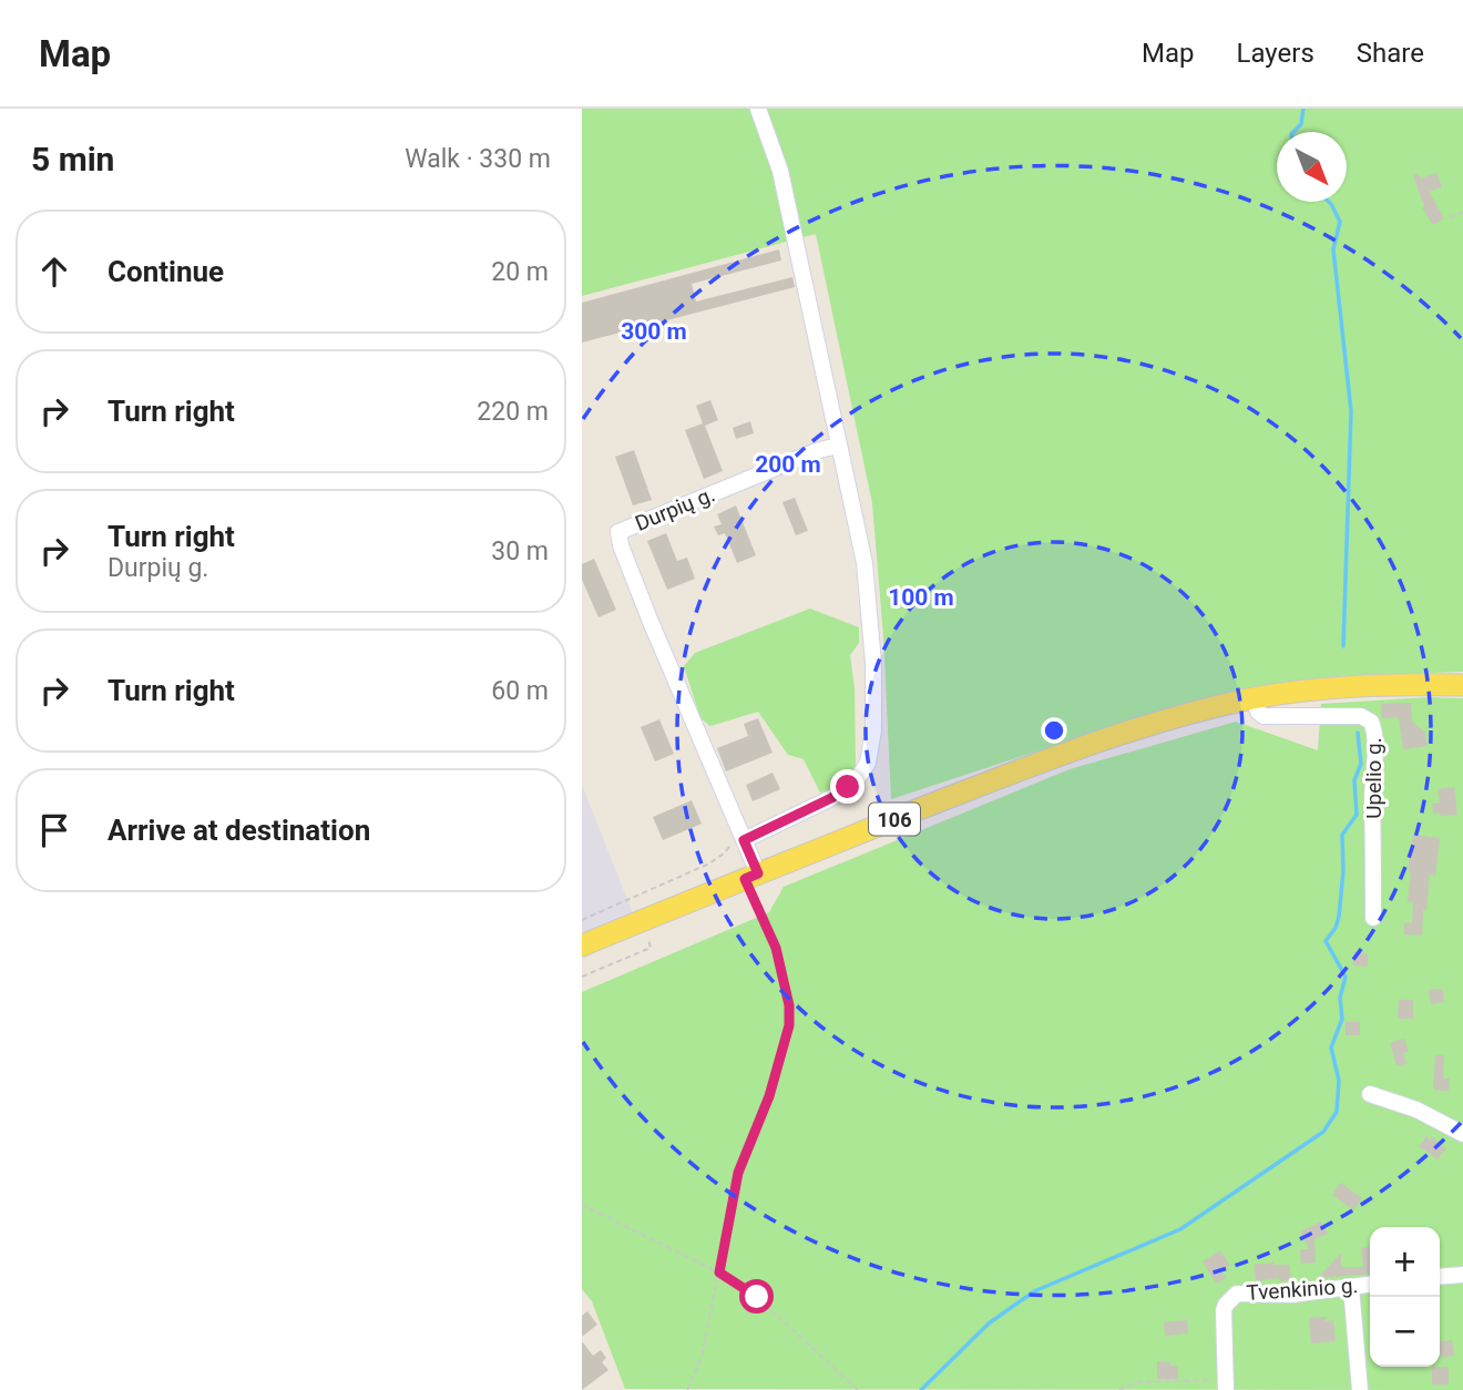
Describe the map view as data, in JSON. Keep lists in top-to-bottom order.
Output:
{
  "streets": {
    "main road": ["106"],
    "street": ["Durpių g.", "Upelio g.", "Tvenkinio g."]
  },
  "crossings": [
    ["Durpių g.", "106"],
    ["Upelio g.", "106"]
  ],
  "north": "bottom right",
  "page": {
    "header": "Map",
    "nav": ["Map", "Layers", "Share"],
    "heading": ["5 min", "Walk · 330 m"],
    "list": [
      ["Continue", "20 m"],
      ["Turn right", "220 m"],
      ["Turn right", "Durpių g.", "30 m"],
      ["Turn right", "60 m"],
      "Arrive at destination"
    ],
    "map_buttons": ["+", "−"]
  },
  "rings": ["300 m", "200 m", "100 m"]
}
